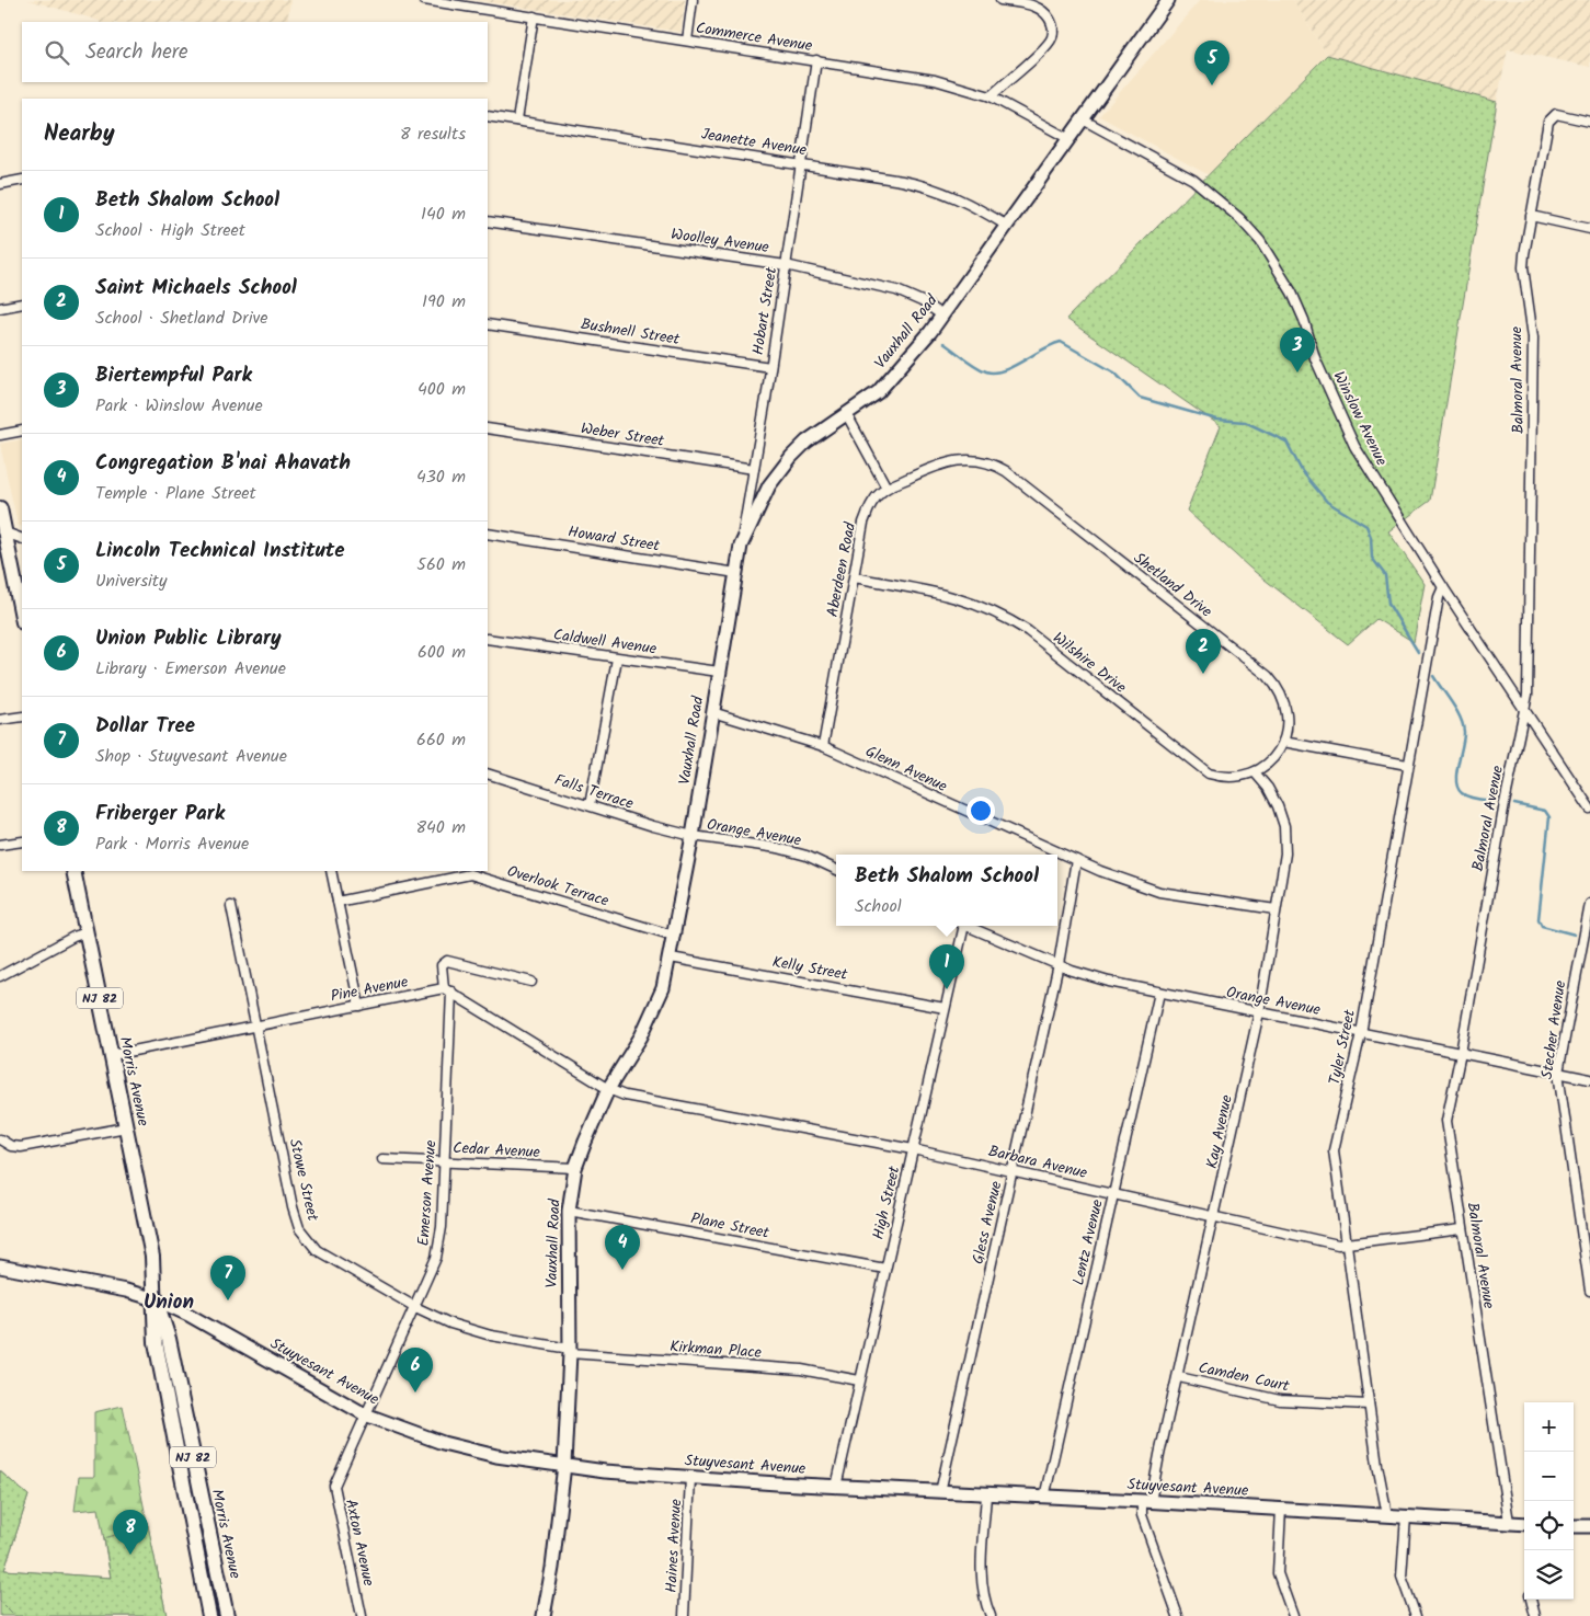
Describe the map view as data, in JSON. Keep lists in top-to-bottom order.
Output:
{
  "streets": {
    "main road": ["NJ 82", "Morris Avenue"],
    "street": [
      "Commerce Avenue",
      "Jeanette Avenue",
      "Woolley Avenue",
      "Hobart Street",
      "Bushnell Street",
      "Vauxhall Road",
      "Balmoral Avenue",
      "Winslow Avenue",
      "Weber Street",
      "Howard Street",
      "Aberdeen Road",
      "Shetland Drive",
      "Caldwell Avenue",
      "Wilshire Drive",
      "Glenn Avenue",
      "Falls Terrace",
      "Orange Avenue",
      "Overlook Terrace",
      "Kelly Street",
      "Pine Avenue",
      "Stecher Avenue",
      "Tyler Street",
      "Kay Avenue",
      "Cedar Avenue",
      "Barbara Avenue",
      "Stowe Street",
      "Emerson Avenue",
      "High Street",
      "Gless Avenue",
      "Plane Street",
      "Lentz Avenue",
      "Kirkman Place",
      "Stuyvesant Avenue",
      "Camden Court",
      "Axton Avenue",
      "Haines Avenue"
    ]
  },
  "crossings": [
    ["Commerce Avenue", "Hobart Street"],
    ["Commerce Avenue", "Vauxhall Road"],
    ["Jeanette Avenue", "Hobart Street"],
    ["Jeanette Avenue", "Vauxhall Road"],
    ["Woolley Avenue", "Hobart Street"],
    ["Woolley Avenue", "Vauxhall Road"],
    ["Hobart Street", "Bushnell Street"],
    ["Hobart Street", "Vauxhall Road"],
    ["Hobart Street", "Weber Street"],
    ["Vauxhall Road", "Winslow Avenue"],
    ["Vauxhall Road", "Howard Street"],
    ["Vauxhall Road", "Caldwell Avenue"],
    ["Vauxhall Road", "Glenn Avenue"],
    ["Vauxhall Road", "Falls Terrace"],
    ["Vauxhall Road", "Orange Avenue"],
    ["Vauxhall Road", "Overlook Terrace"],
    ["Vauxhall Road", "Kelly Street"],
    ["Vauxhall Road", "Cedar Avenue"],
    ["Vauxhall Road", "Barbara Avenue"],
    ["Vauxhall Road", "Stowe Street"],
    ["Vauxhall Road", "Plane Street"],
    ["Vauxhall Road", "Kirkman Place"],
    ["Vauxhall Road", "Stuyvesant Avenue"],
    ["Balmoral Avenue", "Winslow Avenue"],
    ["Balmoral Avenue", "Orange Avenue"],
    ["Balmoral Avenue", "Barbara Avenue"],
    ["Balmoral Avenue", "Stuyvesant Avenue"],
    ["Winslow Avenue", "Tyler Street"],
    ["Aberdeen Road", "Shetland Drive"],
    ["Aberdeen Road", "Wilshire Drive"],
    ["Aberdeen Road", "Glenn Avenue"],
    ["Wilshire Drive", "Kay Avenue"],
    ["Glenn Avenue", "Kay Avenue"],
    ["Glenn Avenue", "Gless Avenue"],
    ["Falls Terrace", "Orange Avenue"],
    ["Orange Avenue", "Stecher Avenue"],
    ["Orange Avenue", "Tyler Street"],
    ["Orange Avenue", "Kay Avenue"],
    ["Orange Avenue", "Gless Avenue"],
    ["Orange Avenue", "Lentz Avenue"],
    ["Kelly Street", "High Street"],
    ["Pine Avenue", "Morris Avenue"],
    ["Pine Avenue", "Stowe Street"],
    ["Pine Avenue", "Emerson Avenue"],
    ["Tyler Street", "Barbara Avenue"],
    ["Tyler Street", "Stuyvesant Avenue"],
    ["Tyler Street", "Camden Court"],
    ["Morris Avenue", "Stuyvesant Avenue"],
    ["Kay Avenue", "Barbara Avenue"],
    ["Kay Avenue", "Stuyvesant Avenue"],
    ["Kay Avenue", "Camden Court"],
    ["Cedar Avenue", "Emerson Avenue"],
    ["Barbara Avenue", "High Street"],
    ["Barbara Avenue", "Gless Avenue"],
    ["Barbara Avenue", "Lentz Avenue"],
    ["Stowe Street", "Emerson Avenue"],
    ["Stowe Street", "Kirkman Place"],
    ["Emerson Avenue", "Stuyvesant Avenue"],
    ["Emerson Avenue", "Axton Avenue"],
    ["High Street", "Plane Street"],
    ["High Street", "Kirkman Place"],
    ["High Street", "Stuyvesant Avenue"],
    ["Gless Avenue", "Stuyvesant Avenue"],
    ["Lentz Avenue", "Stuyvesant Avenue"],
    ["Stuyvesant Avenue", "Axton Avenue"],
    ["Stuyvesant Avenue", "Haines Avenue"]
  ],
  "districts": ["Union"],
  "page": {
    "search": "Search here",
    "pins": [
      "5",
      "3",
      "2",
      "1",
      "4",
      "7",
      "6",
      "8"
    ],
    "heading": ["Nearby", "8 results"],
    "list": [
      {
        "mark": "1",
        "name": "Beth Shalom School",
        "note": "School · High Street",
        "value": "140 m"
      },
      {
        "mark": "2",
        "name": "Saint Michaels School",
        "note": "School · Shetland Drive",
        "value": "190 m"
      },
      {
        "mark": "3",
        "name": "Biertempful Park",
        "note": "Park · Winslow Avenue",
        "value": "400 m"
      },
      {
        "mark": "4",
        "name": "Congregation B'nai Ahavath",
        "note": "Temple · Plane Street",
        "value": "430 m"
      },
      {
        "mark": "5",
        "name": "Lincoln Technical Institute",
        "note": "University",
        "value": "560 m"
      },
      {
        "mark": "6",
        "name": "Union Public Library",
        "note": "Library · Emerson Avenue",
        "value": "600 m"
      },
      {
        "mark": "7",
        "name": "Dollar Tree",
        "note": "Shop · Stuyvesant Avenue",
        "value": "660 m"
      },
      {
        "mark": "8",
        "name": "Friberger Park",
        "note": "Park · Morris Avenue",
        "value": "840 m"
      }
    ],
    "popup": ["Beth Shalom School", "School"],
    "map_buttons": ["+", "−"]
  }
}
